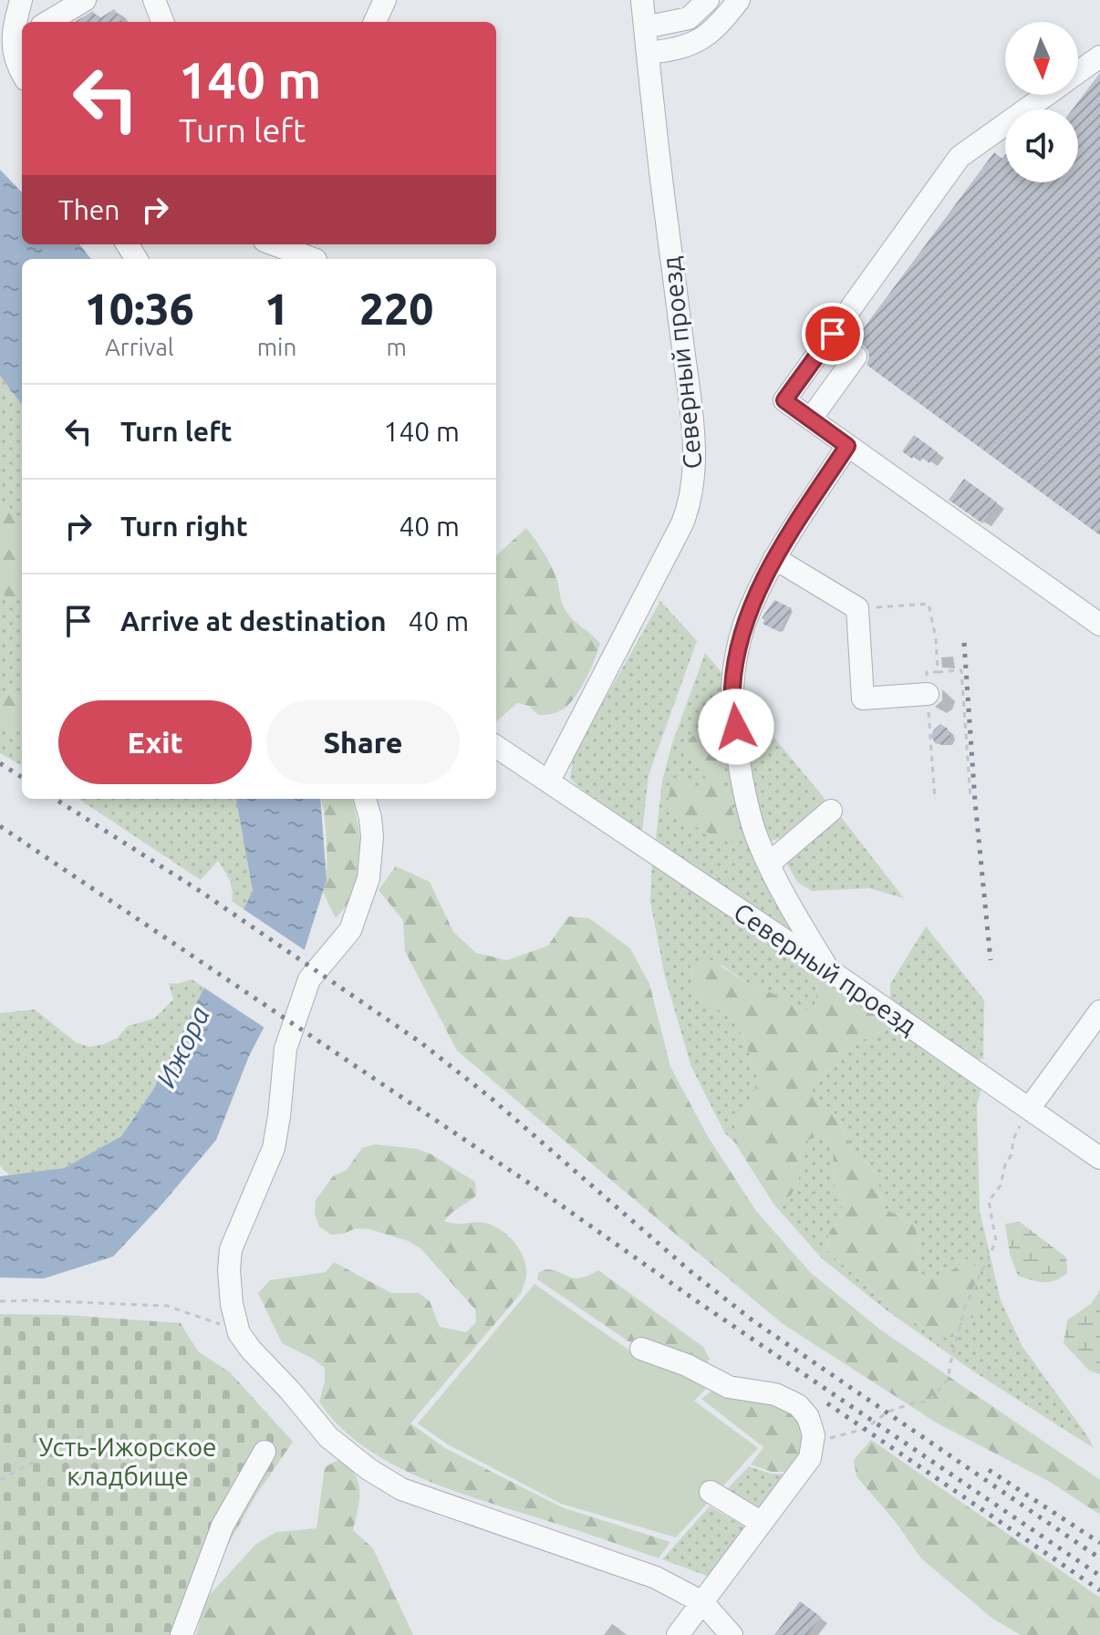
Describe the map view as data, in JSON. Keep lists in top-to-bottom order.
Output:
{
  "streets": {
    "street": ["Северный проезд"]
  },
  "water": ["Ижора"],
  "parks": ["Усть-Ижорское кладбище"],
  "north": "bottom",
  "page": {
    "turn": ["140 m", "Turn left"],
    "then": "Then",
    "eta": [
      "10:36",
      "Arrival",
      "1",
      "min",
      "220",
      "m"
    ],
    "list": [
      {
        "name": "Turn left",
        "value": "140 m"
      },
      {
        "name": "Turn right",
        "value": "40 m"
      },
      {
        "name": "Arrive at destination",
        "value": "40 m"
      }
    ],
    "buttons": ["Exit", "Share"]
  }
}
